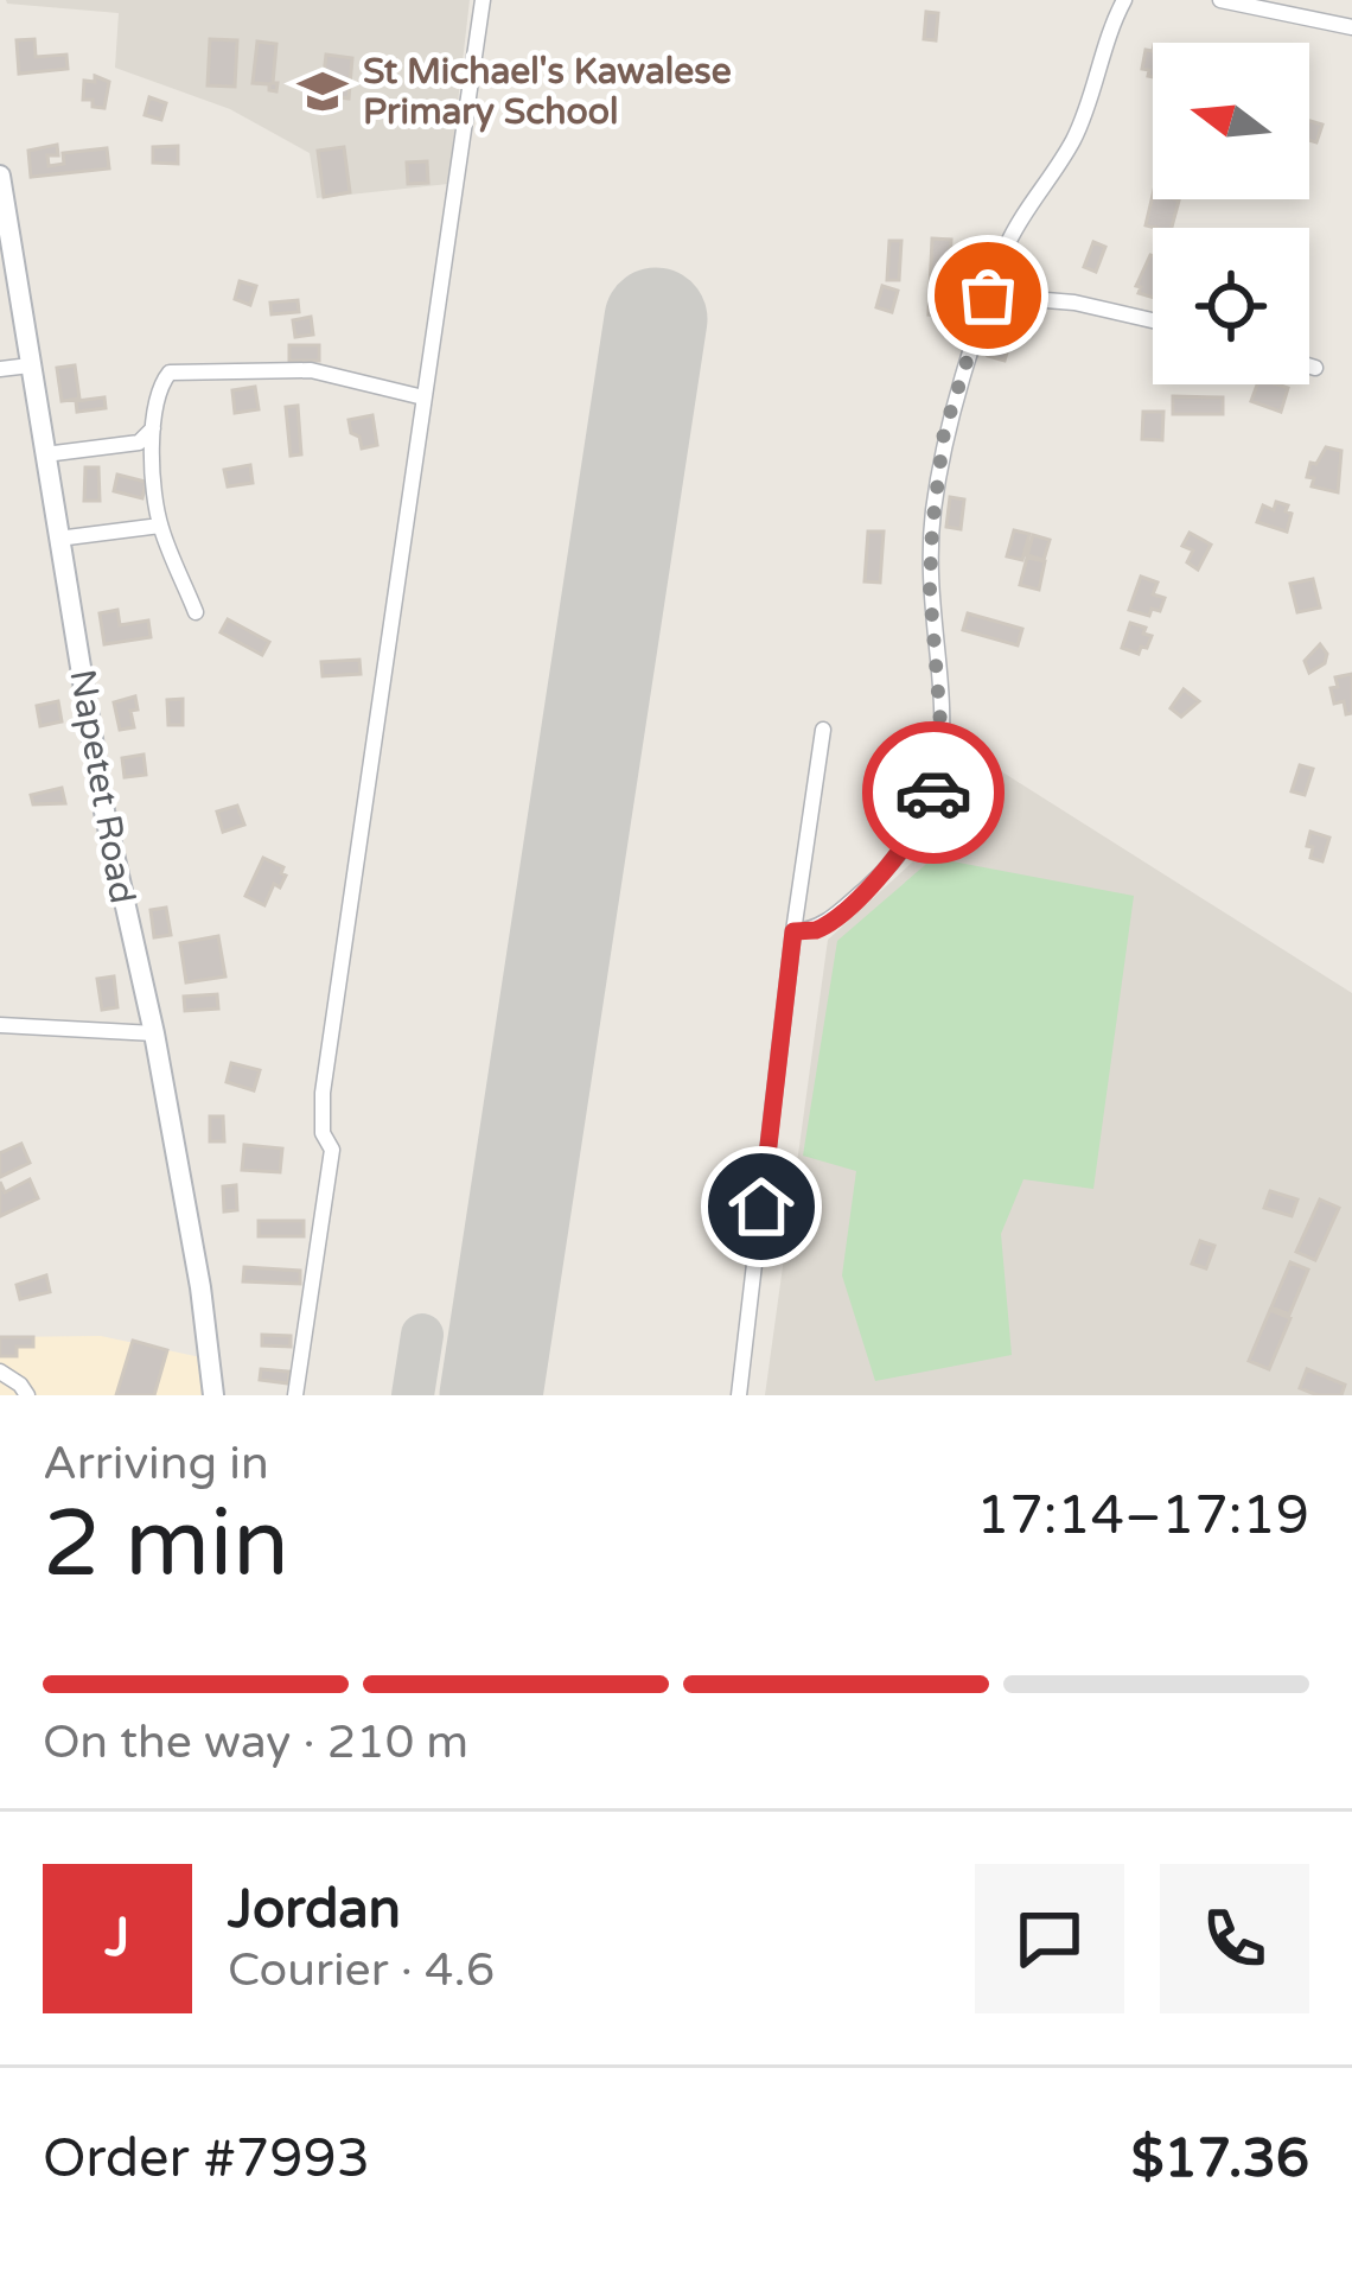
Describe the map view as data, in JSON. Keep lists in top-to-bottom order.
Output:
{
  "streets": {
    "main road": ["Napetet Road"]
  },
  "places": {
    "school or university": ["St Michael's Kawalese Primary School"]
  },
  "north": "left",
  "page": {
    "heading": ["2 min", "Arriving in", "17:14–17:19"],
    "panel": [
      "Jordan",
      "Courier · 4.6",
      "Order #7993",
      "$17.36"
    ],
    "bar": "On the way · 210 m",
    "round": "J"
  }
}
